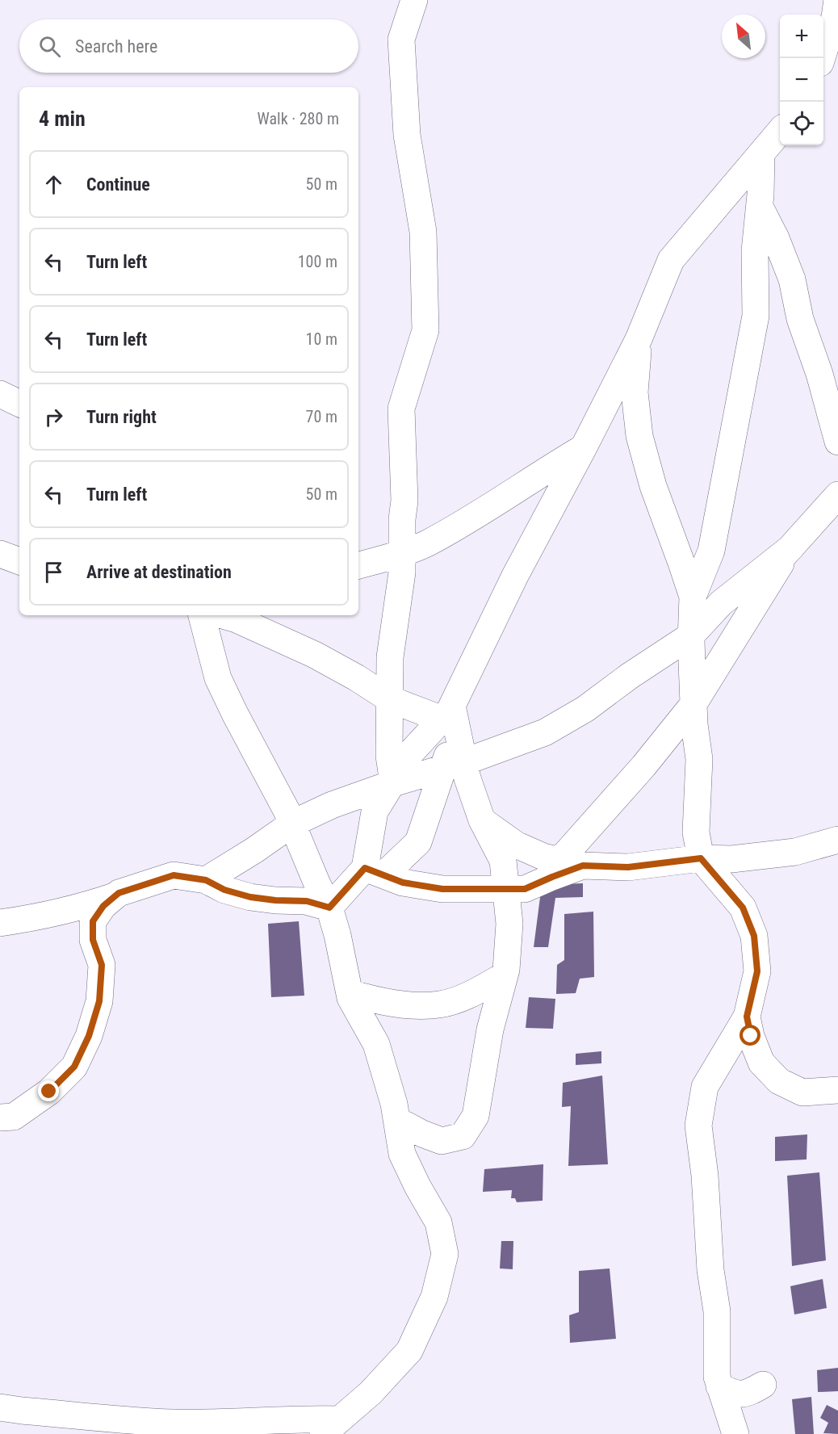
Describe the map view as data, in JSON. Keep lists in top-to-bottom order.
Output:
{
  "north": "top left",
  "page": {
    "map_buttons": ["+", "−"],
    "search": "Search here",
    "heading": ["4 min", "Walk · 280 m"],
    "list": [
      ["Continue", "50 m"],
      ["Turn left", "100 m"],
      ["Turn left", "10 m"],
      ["Turn right", "70 m"],
      ["Turn left", "50 m"],
      "Arrive at destination"
    ]
  }
}
